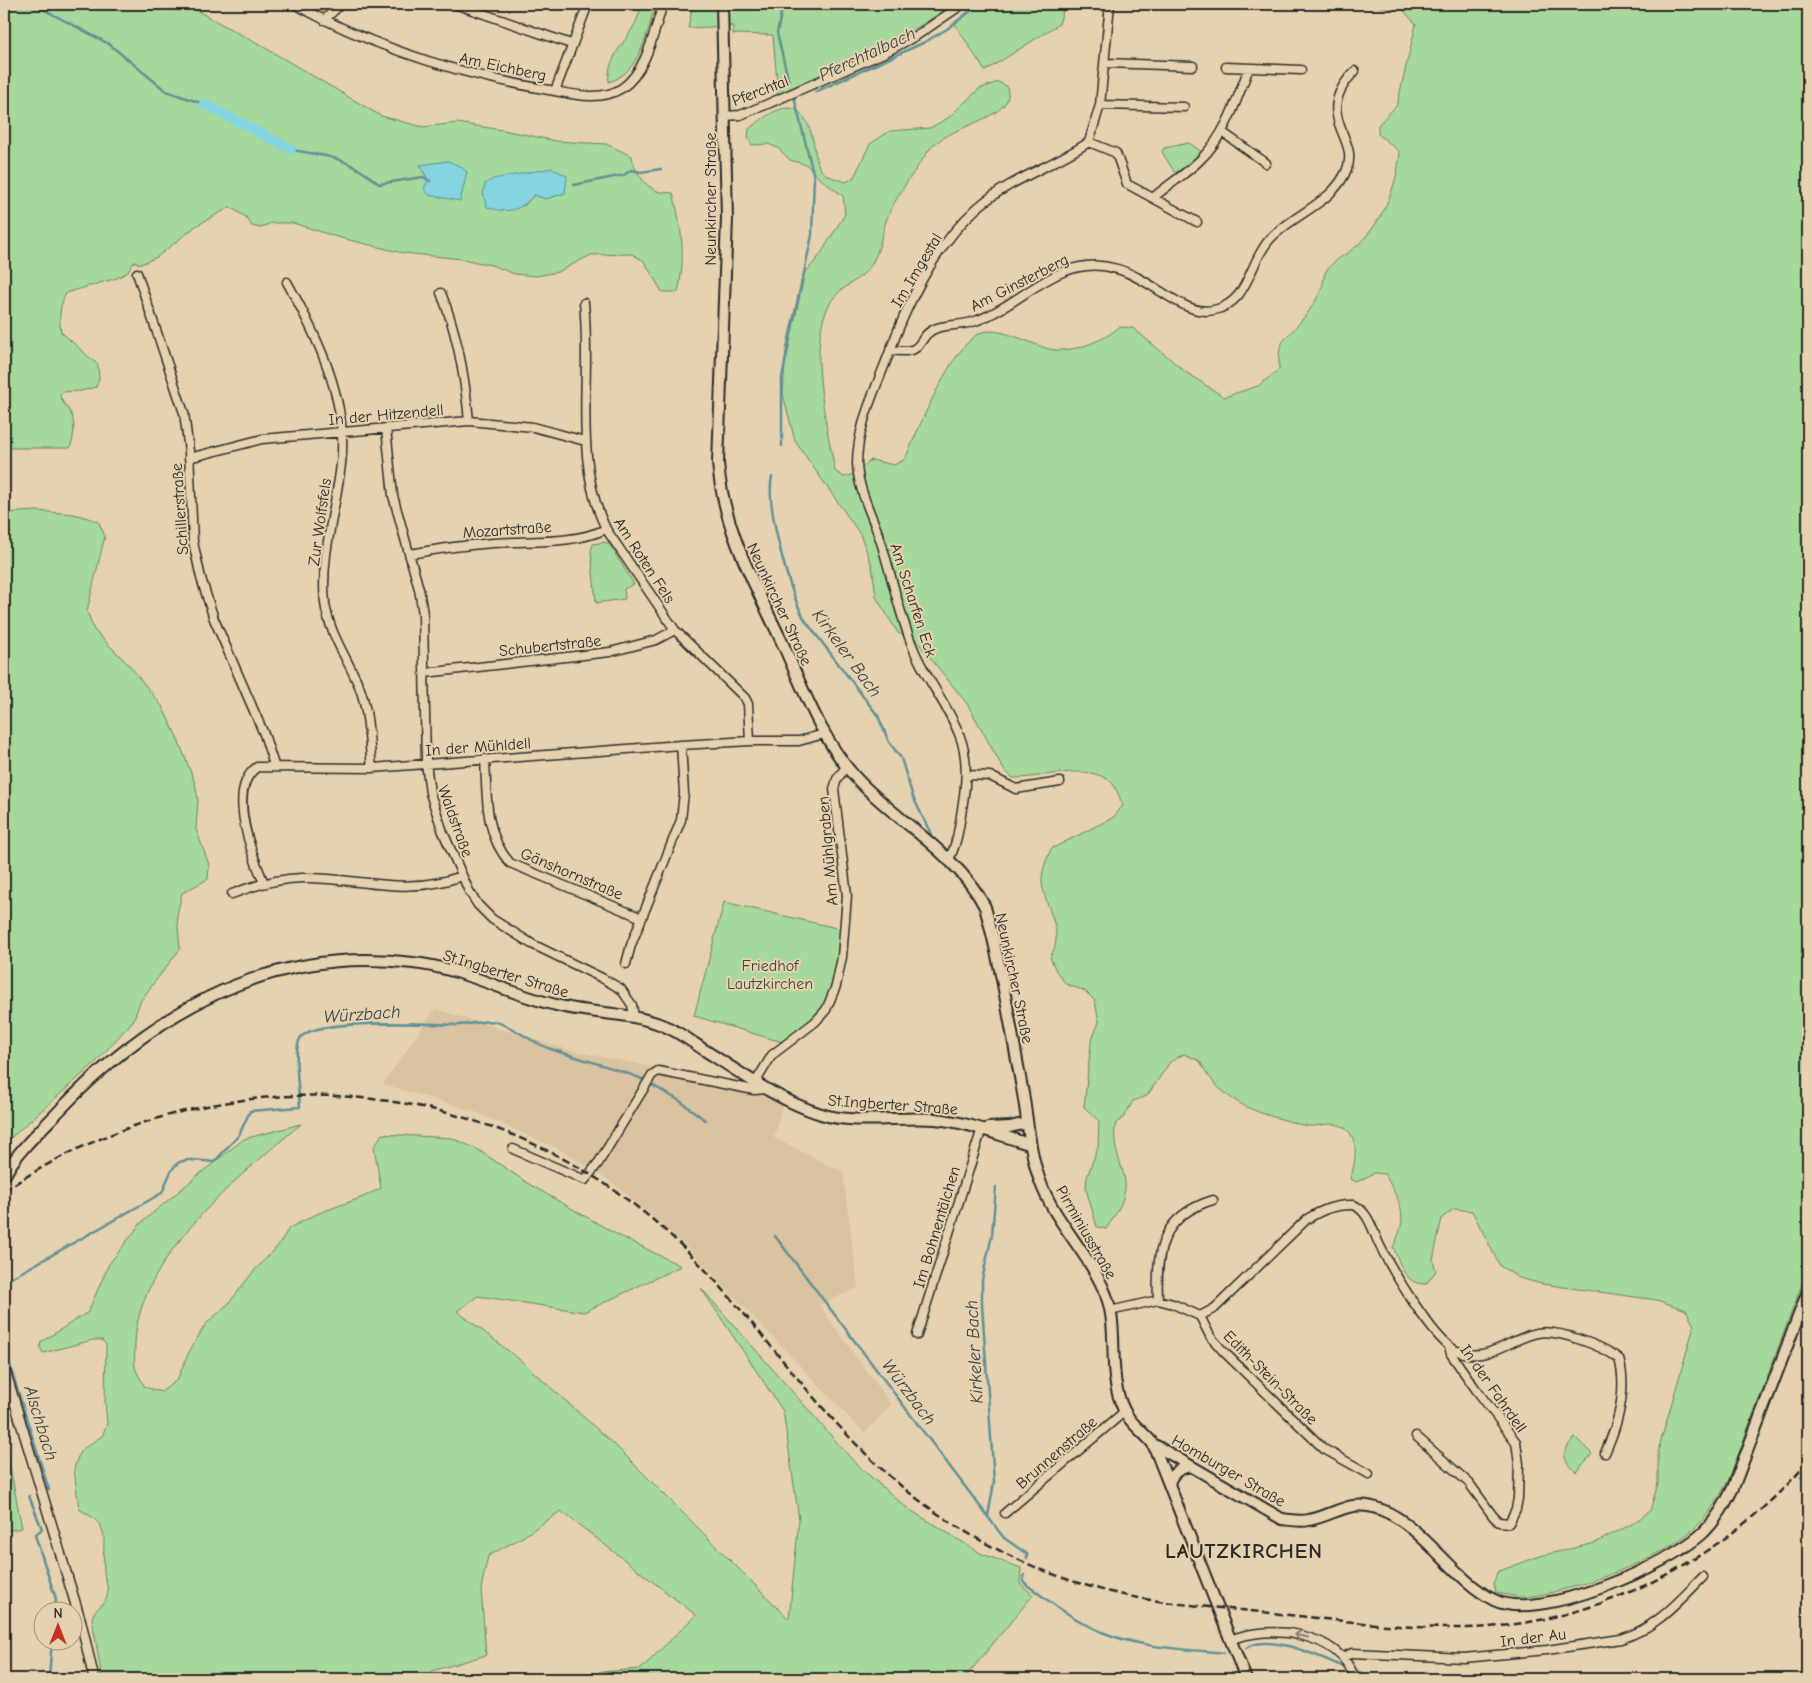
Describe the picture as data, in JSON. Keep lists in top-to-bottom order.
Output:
{
  "streets": {
    "main road": [
      "Neunkircher Straße",
      "St.Ingberter Straße",
      "Pirminiusstraße",
      "Homburger Straße"
    ],
    "street": [
      "Am Eichberg",
      "Pferchtal",
      "Im Imgestal",
      "Am Ginsterberg",
      "In der Hitzendell",
      "Schillerstraße",
      "Zur Wolfsfels",
      "Mozartstraße",
      "Am Roten Fels",
      "Am Scharfen Eck",
      "Schubertstraße",
      "In der Mühldell",
      "Waldstraße",
      "Am Mühlgraben",
      "Gänshornstraße",
      "Im Bohnentälchen",
      "Edith-Stein-Straße",
      "In der Fahrdell",
      "Brunnenstraße",
      "In der Au"
    ]
  },
  "crossings": [
    ["Pferchtal", "Neunkircher Straße"],
    ["Neunkircher Straße", "Am Scharfen Eck"],
    ["Neunkircher Straße", "In der Mühldell"],
    ["Neunkircher Straße", "Am Mühlgraben"],
    ["Neunkircher Straße", "St.Ingberter Straße"],
    ["Neunkircher Straße", "Pirminiusstraße"],
    ["Im Imgestal", "Am Ginsterberg"],
    ["Im Imgestal", "Am Scharfen Eck"],
    ["In der Hitzendell", "Schillerstraße"],
    ["In der Hitzendell", "Zur Wolfsfels"],
    ["In der Hitzendell", "Am Roten Fels"],
    ["In der Hitzendell", "Waldstraße"],
    ["Schillerstraße", "In der Mühldell"],
    ["Zur Wolfsfels", "In der Mühldell"],
    ["Mozartstraße", "Am Roten Fels"],
    ["Mozartstraße", "Waldstraße"],
    ["Am Roten Fels", "Schubertstraße"],
    ["Am Roten Fels", "In der Mühldell"],
    ["Schubertstraße", "Waldstraße"],
    ["In der Mühldell", "Waldstraße"],
    ["In der Mühldell", "Gänshornstraße"],
    ["Waldstraße", "St.Ingberter Straße"],
    ["Am Mühlgraben", "St.Ingberter Straße"],
    ["St.Ingberter Straße", "Im Bohnentälchen"],
    ["St.Ingberter Straße", "Pirminiusstraße"],
    ["Pirminiusstraße", "Brunnenstraße"],
    ["Pirminiusstraße", "Homburger Straße"]
  ],
  "districts": ["LAUTZKIRCHEN"],
  "water": [
    "Pferchtalbach",
    "Kirkeler Bach",
    "Würzbach",
    "Alschbach"
  ],
  "parks": ["Friedhof Lautzkirchen"],
  "north": "top"
}
